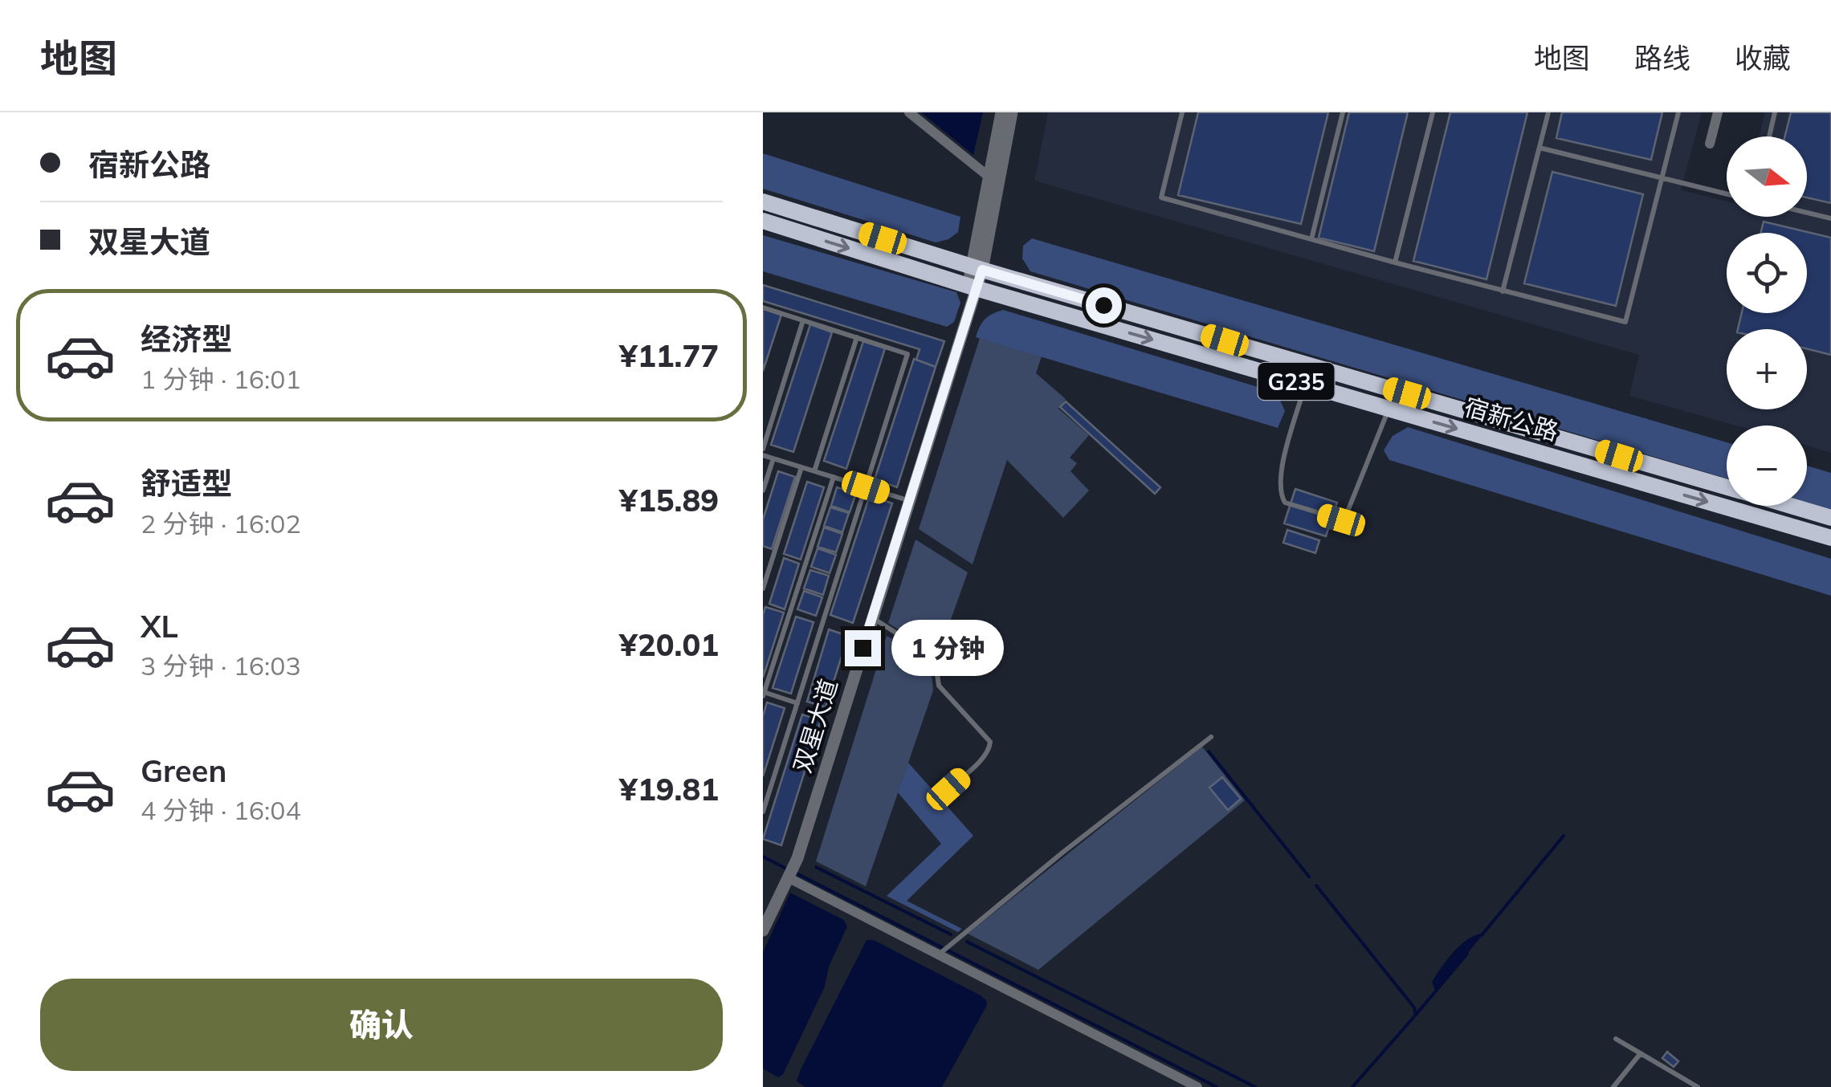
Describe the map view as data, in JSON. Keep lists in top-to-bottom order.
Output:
{
  "streets": {
    "highway": ["G235", "宿新公路"],
    "street": ["双星大道"]
  },
  "crossings": [
    ["宿新公路", "双星大道"]
  ],
  "north": "right",
  "page": {
    "header": "地图",
    "nav": ["地图", "路线", "收藏"],
    "banner": ["宿新公路", "双星大道"],
    "map_buttons": ["+", "−"],
    "list": [
      {
        "name": "经济型",
        "note": "1 分钟 · 16:01",
        "value": "¥11.77"
      },
      {
        "name": "舒适型",
        "note": "2 分钟 · 16:02",
        "value": "¥15.89"
      },
      {
        "name": "XL",
        "note": "3 分钟 · 16:03",
        "value": "¥20.01"
      },
      {
        "name": "Green",
        "note": "4 分钟 · 16:04",
        "value": "¥19.81"
      }
    ],
    "bubble": "1 分钟",
    "buttons": "确认"
  }
}
